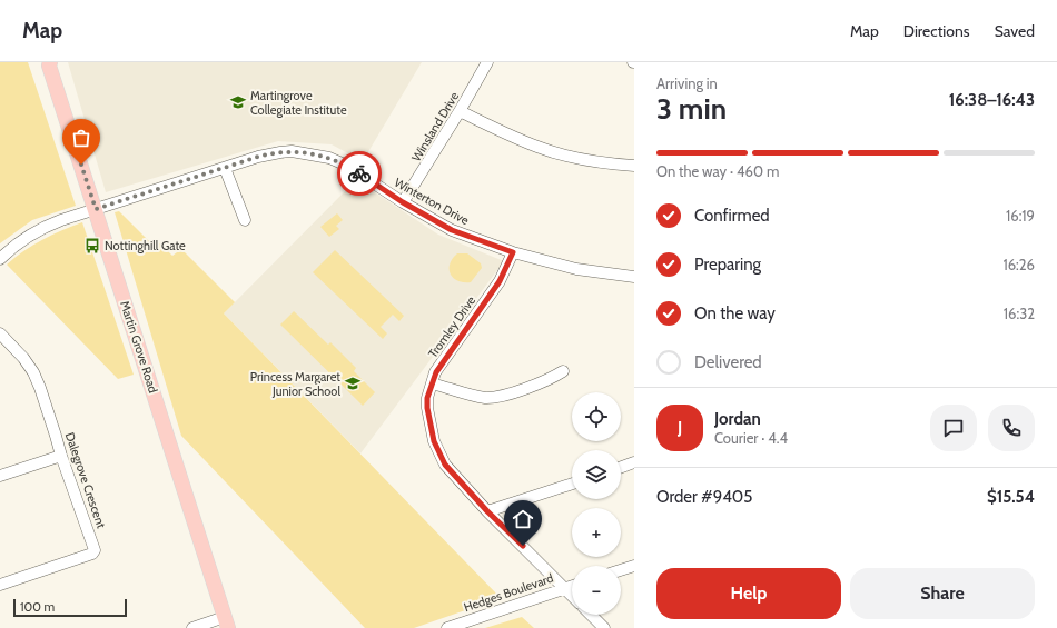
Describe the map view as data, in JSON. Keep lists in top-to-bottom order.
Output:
{
  "streets": {
    "main road": ["Martin Grove Road"],
    "street": [
      "Winsland Drive",
      "Winterton Drive",
      "Tromley Drive",
      "Dalegrove Crescent",
      "Hedges Boulevard"
    ]
  },
  "crossings": [
    ["Winsland Drive", "Winterton Drive"],
    ["Winterton Drive", "Tromley Drive"],
    ["Winterton Drive", "Martin Grove Road"],
    ["Tromley Drive", "Hedges Boulevard"]
  ],
  "places": {
    "school or university": ["Martingrove Collegiate Institute", "Princess Margaret Junior School"],
    "bus stop": ["Nottinghill Gate"]
  },
  "scale_bar": "100 m",
  "page": {
    "header": "Map",
    "nav": ["Map", "Directions", "Saved"],
    "heading": ["3 min", "Arriving in", "16:38–16:43"],
    "panel": [
      "Jordan",
      "Courier · 4.4",
      "Order #9405",
      "$15.54"
    ],
    "bar": "On the way · 460 m",
    "list": [
      ["Confirmed", "16:19"],
      ["Preparing", "16:26"],
      ["On the way", "16:32"],
      "Delivered"
    ],
    "map_buttons": ["+", "−"],
    "round": "J",
    "buttons": ["Help", "Share"],
    "scale": "100 m"
  }
}
